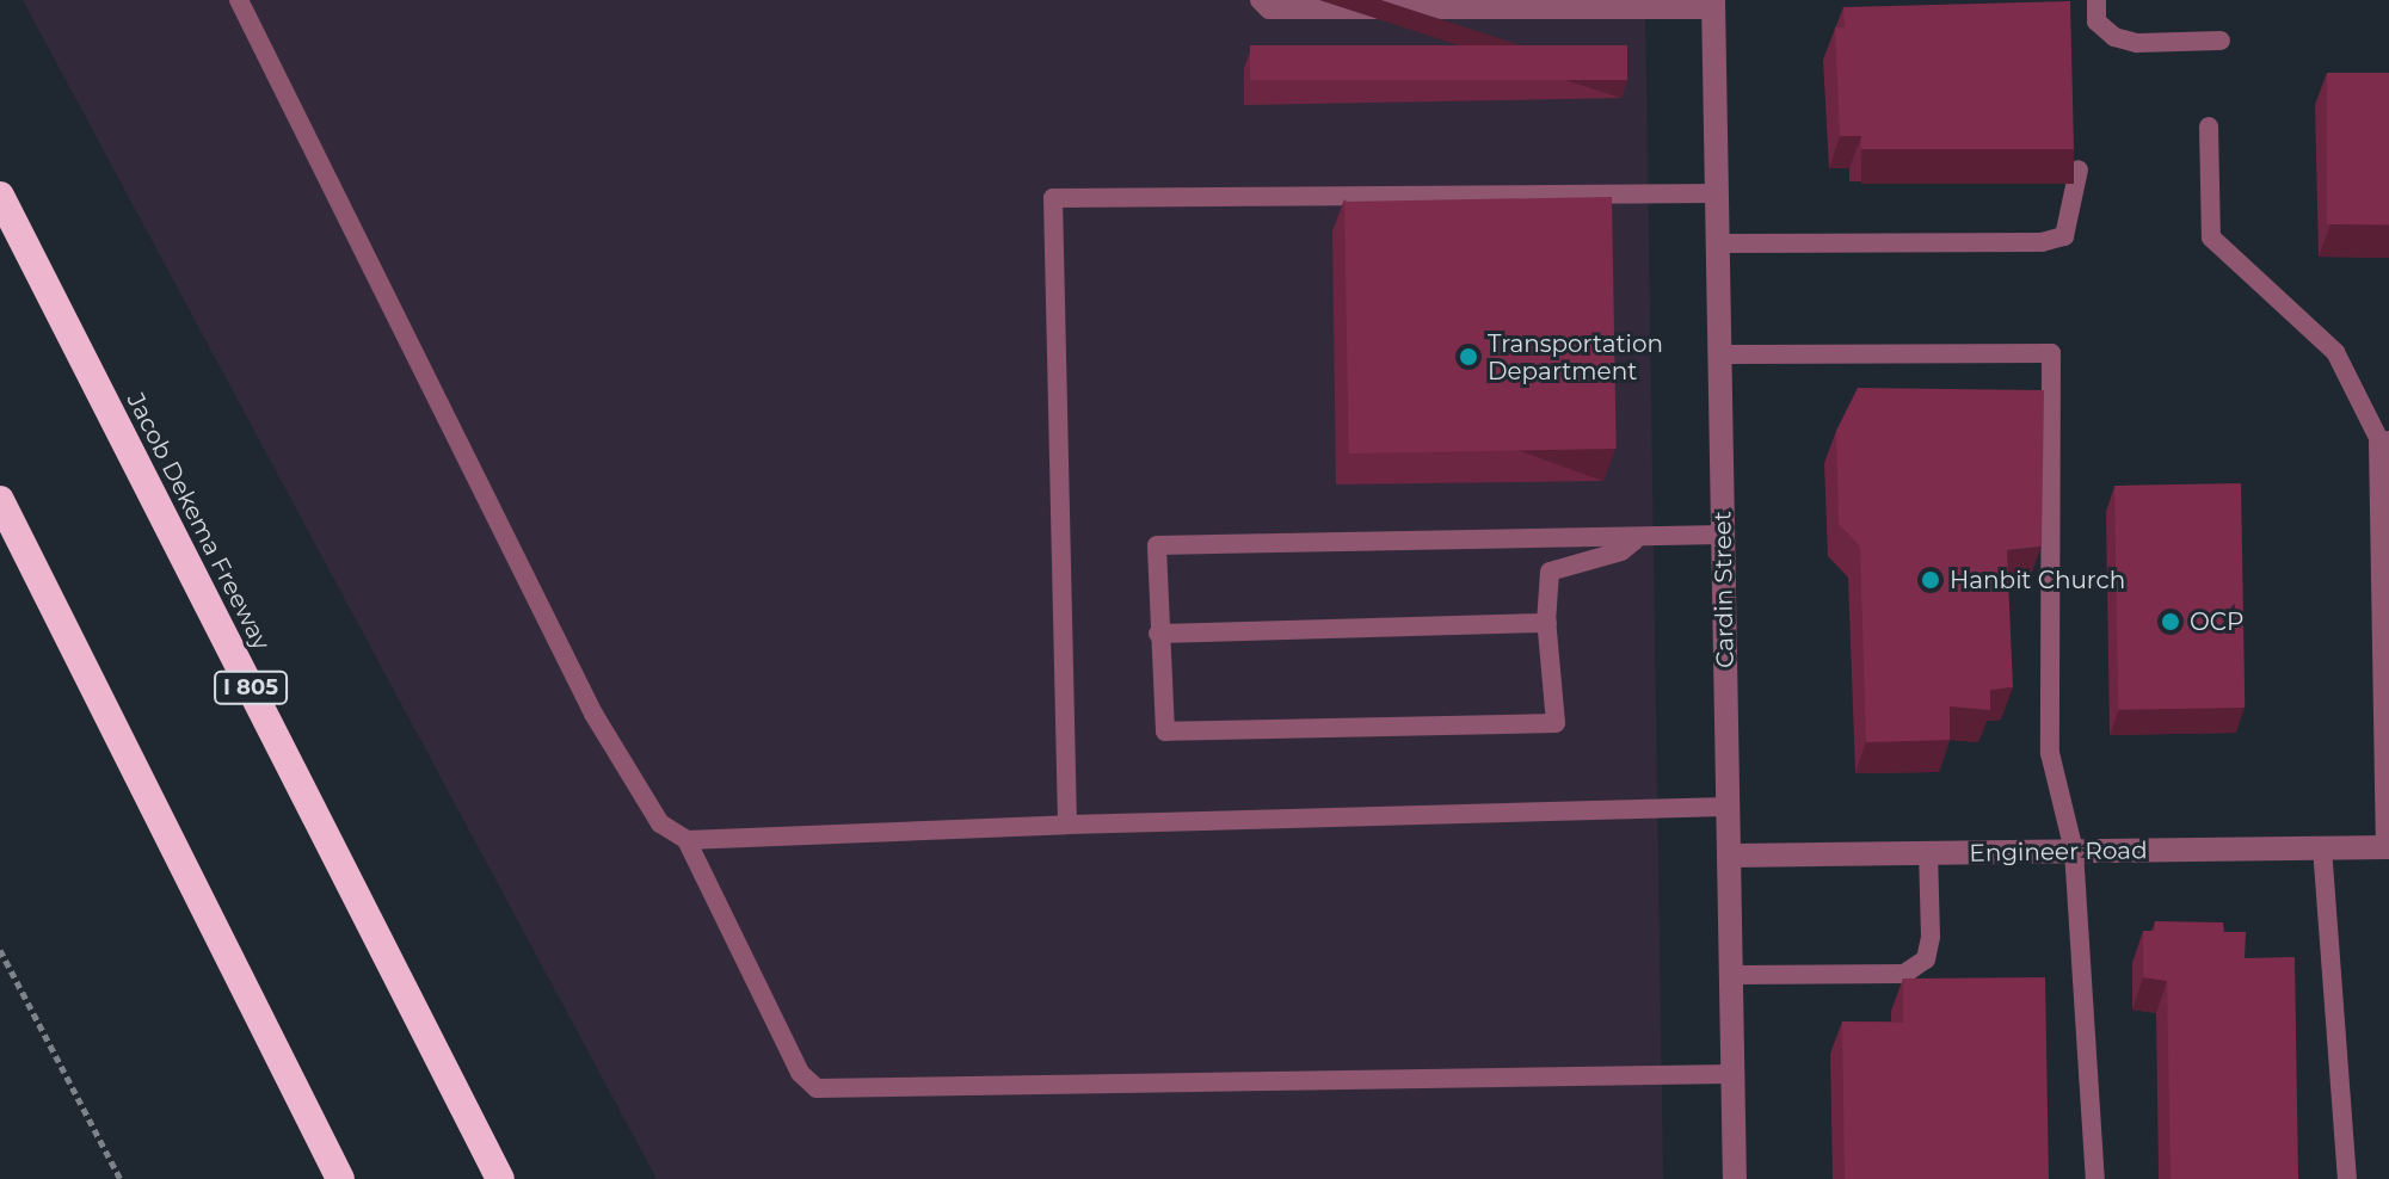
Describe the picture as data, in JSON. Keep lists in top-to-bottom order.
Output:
{
  "streets": {
    "highway": ["Jacob Dekema Freeway", "I 805"],
    "street": ["Cardin Street", "Engineer Road"]
  },
  "crossings": [
    ["Cardin Street", "Engineer Road"]
  ],
  "places": ["Transportation Department", "Hanbit Church", "OCP"]
}
